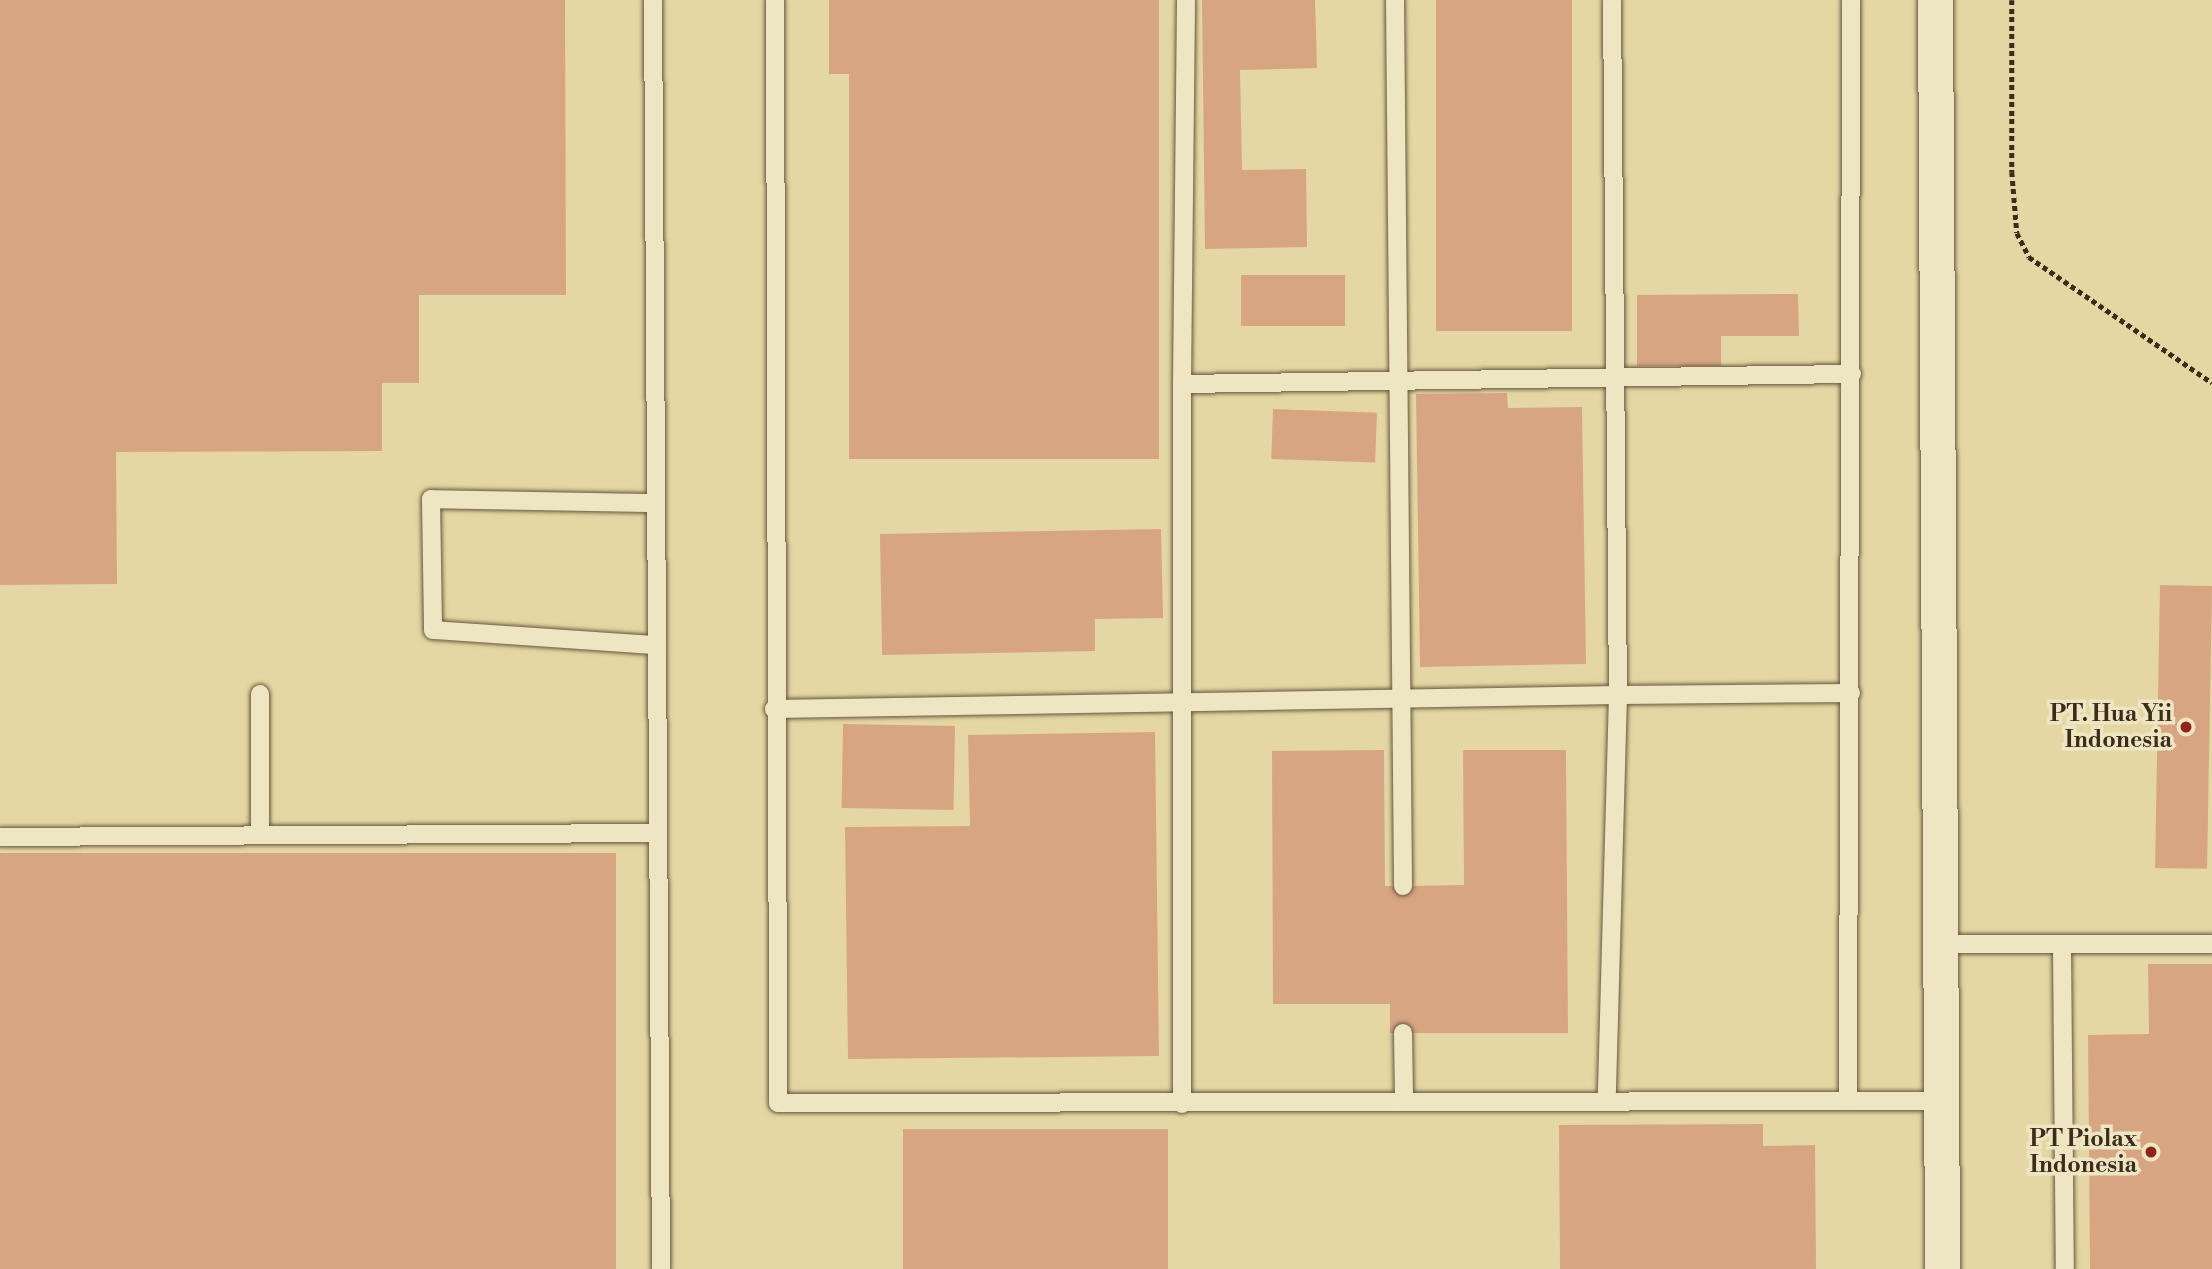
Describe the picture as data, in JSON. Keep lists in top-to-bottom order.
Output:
{
  "places": ["PT. Hua Yii Indonesia", "PT Piolax Indonesia"]
}
